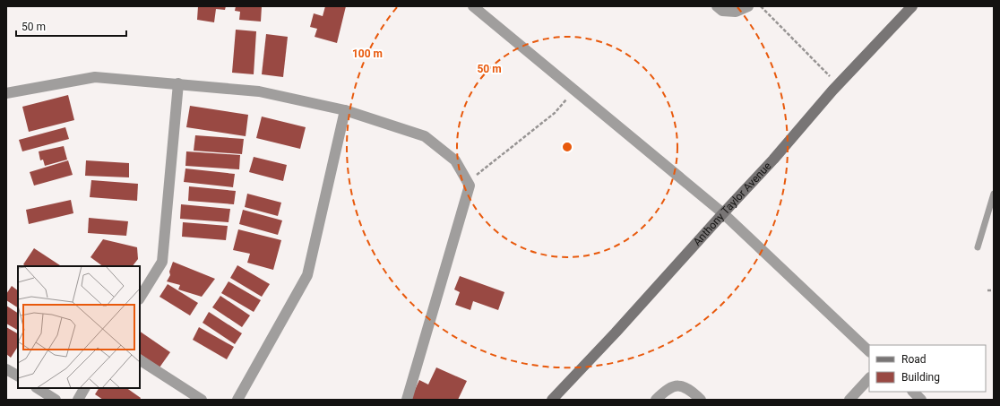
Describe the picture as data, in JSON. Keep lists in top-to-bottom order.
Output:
{
  "streets": {
    "main road": ["Anthony Taylor Avenue"]
  },
  "legend": ["Road", "Building"],
  "scale_bar": "50 m",
  "rings": ["100 m", "50 m"]
}
